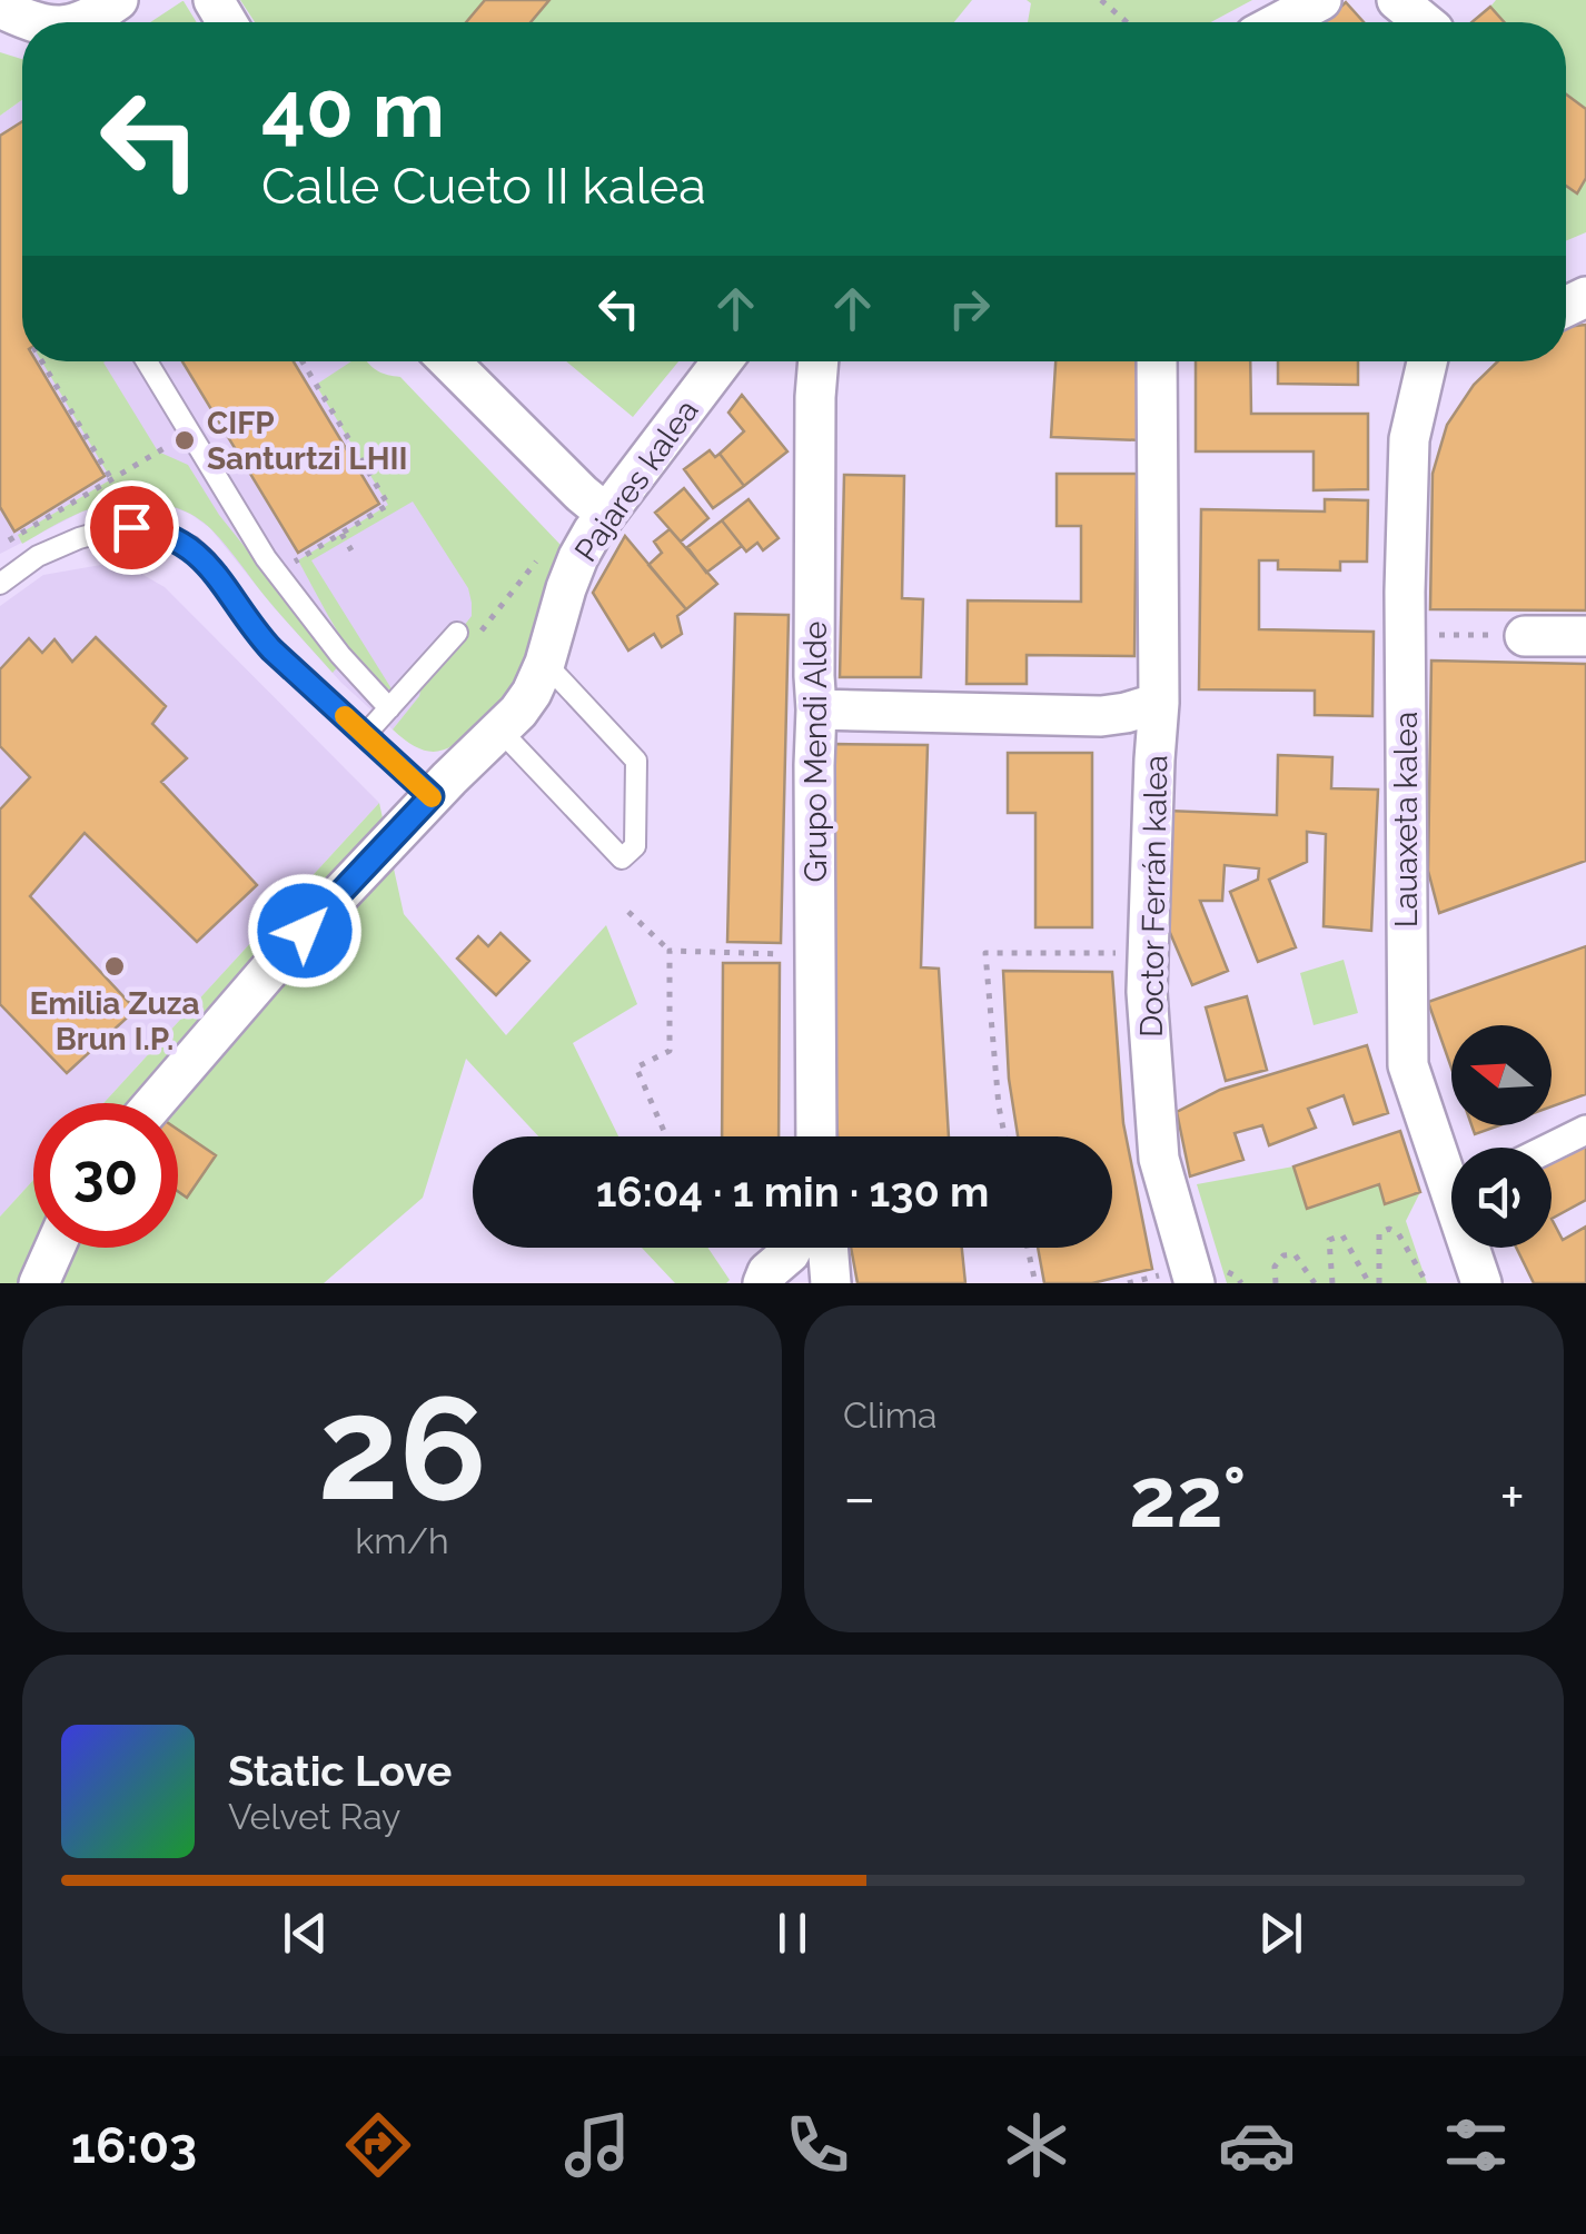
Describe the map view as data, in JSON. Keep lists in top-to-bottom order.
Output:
{
  "streets": {
    "street": [
      "Pajares kalea",
      "Grupo Mendi Alde",
      "Lauaxeta kalea",
      "Doctor Ferrán kalea"
    ]
  },
  "places": ["CIFP Santurtzi LHII", "Emilia Zuza Brun I.P."],
  "north": "left",
  "page": {
    "turn": ["40 m", "Calle Cueto II kalea"],
    "limit": "30",
    "trip": "16:04 · 1 min · 130 m",
    "tile": [
      ["26", "km/h"],
      "Clima"
    ],
    "heat": ["−", "22°", "+"],
    "song": ["Static Love", "Velvet Ray"],
    "tabs": "16:03"
  }
}
